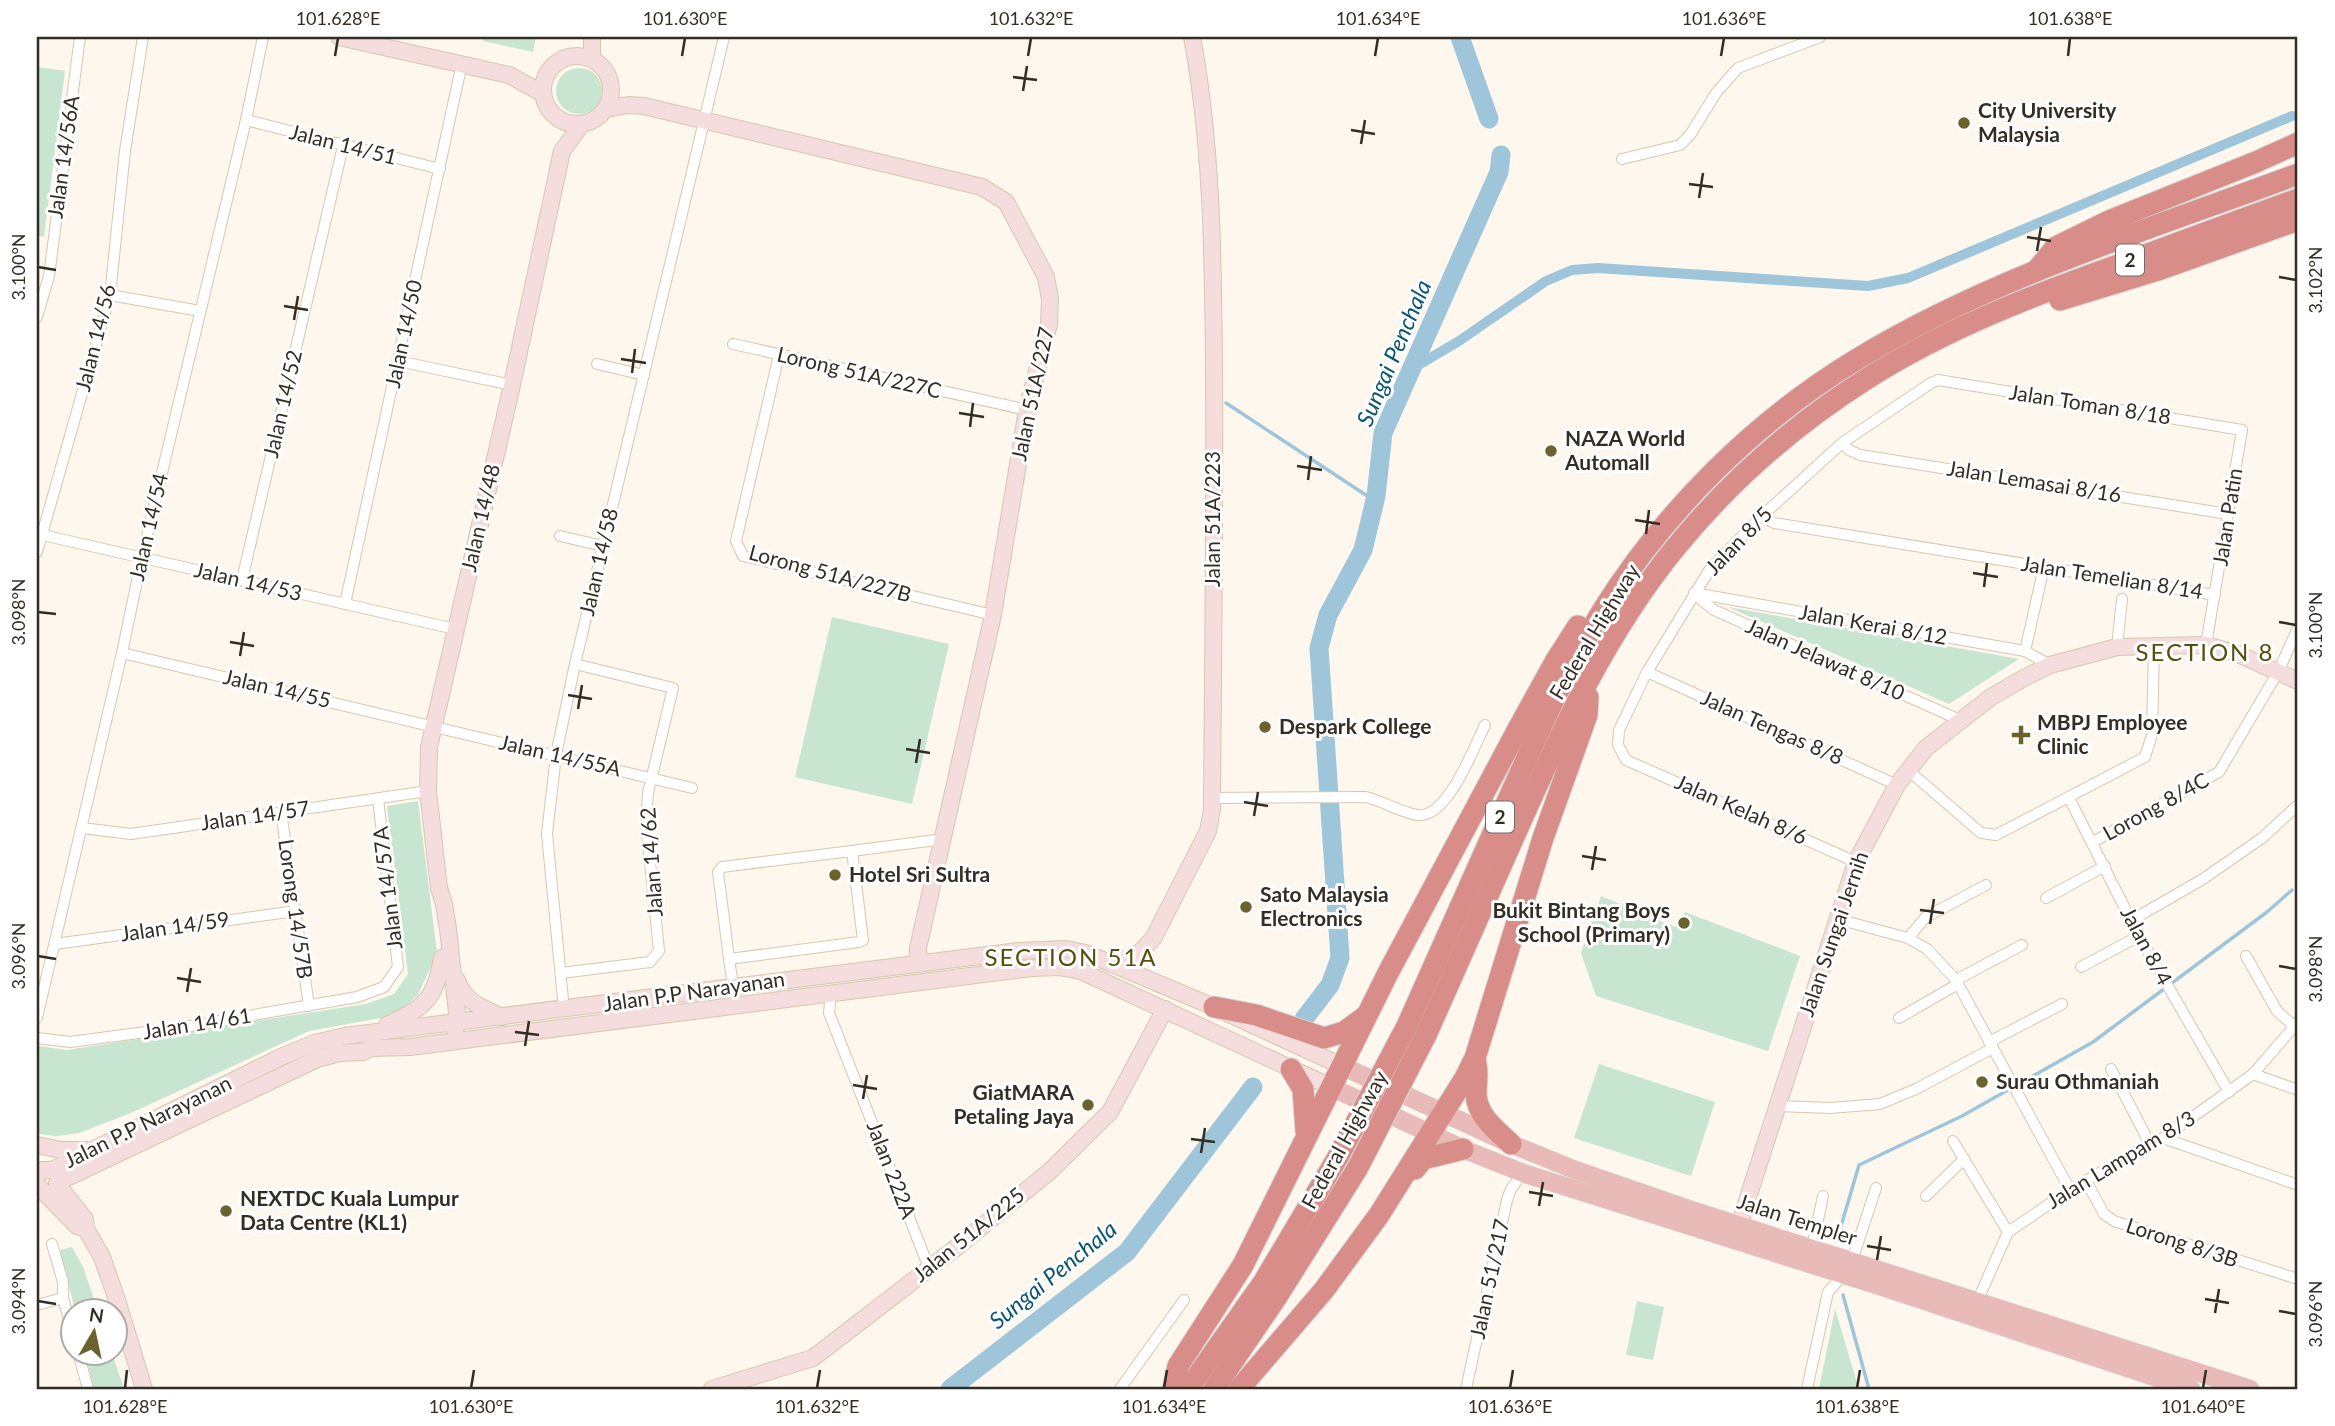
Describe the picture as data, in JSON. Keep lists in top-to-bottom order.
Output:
{
  "streets": {
    "highway": ["2", "Federal Highway"],
    "main road": ["Jalan Templer"],
    "street": [
      "Jalan 14/51",
      "Jalan 14/56A",
      "Jalan 14/50",
      "Jalan 14/56",
      "Lorong 51A/227C",
      "Jalan 51A/227",
      "Jalan 14/52",
      "Jalan Toman 8/18",
      "Jalan Lemasai 8/16",
      "Jalan Patin",
      "Jalan 14/48",
      "Jalan 51A/223",
      "Jalan 14/54",
      "Jalan 8/5",
      "Jalan 14/58",
      "Lorong 51A/227B",
      "Jalan Temelian 8/14",
      "Jalan 14/53",
      "Jalan Kerai 8/12",
      "Jalan Jelawat 8/10",
      "Jalan 14/55",
      "Jalan Tengas 8/8",
      "Jalan 14/55A",
      "Lorong 8/4C",
      "Jalan Kelah 8/6",
      "Jalan 14/57",
      "Jalan 14/62",
      "Jalan 14/57A",
      "Lorong 14/57B",
      "Jalan 14/59",
      "Jalan Sungai Jernih",
      "Jalan 8/4",
      "Jalan P.P Narayanan",
      "Jalan 14/61",
      "Jalan Lampam 8/3",
      "Jalan 222A",
      "Jalan 51A/225",
      "Lorong 8/3B",
      "Jalan 51/217"
    ]
  },
  "crossings": [
    ["Jalan 14/51", "Jalan 14/50"],
    ["Jalan 14/51", "Jalan 14/52"],
    ["Jalan 14/51", "Jalan 14/54"],
    ["Jalan 14/50", "Jalan 14/53"],
    ["Jalan 14/56", "Jalan 14/53"],
    ["Lorong 51A/227C", "Jalan 51A/227"],
    ["Lorong 51A/227C", "Lorong 51A/227B"],
    ["Jalan 51A/227", "Jalan 14/48"],
    ["Jalan 51A/227", "Jalan 14/58"],
    ["Jalan 51A/227", "Lorong 51A/227B"],
    ["Jalan 51A/227", "Jalan P.P Narayanan"],
    ["Jalan 14/52", "Jalan 14/53"],
    ["Jalan Toman 8/18", "Jalan Patin"],
    ["Jalan Toman 8/18", "Jalan 8/5"],
    ["Jalan Lemasai 8/16", "Jalan Patin"],
    ["Jalan Lemasai 8/16", "Jalan 8/5"],
    ["Jalan Patin", "Jalan Temelian 8/14"],
    ["Jalan Patin", "Jalan Sungai Jernih"],
    ["Jalan 14/48", "Jalan 14/53"],
    ["Jalan 14/48", "Jalan 14/55"],
    ["Jalan 14/48", "Jalan 14/55A"],
    ["Jalan 14/48", "Jalan 14/57"],
    ["Jalan 14/48", "Jalan P.P Narayanan"],
    ["Jalan 51A/223", "Jalan P.P Narayanan"],
    ["Jalan 14/54", "Jalan 14/53"],
    ["Jalan 14/54", "Jalan 14/55"],
    ["Jalan 14/54", "Jalan 14/57"],
    ["Jalan 14/54", "Jalan 14/59"],
    ["Jalan 8/5", "Jalan Temelian 8/14"],
    ["Jalan 8/5", "Jalan Kerai 8/12"],
    ["Jalan 8/5", "Jalan Jelawat 8/10"],
    ["Jalan 8/5", "Jalan Tengas 8/8"],
    ["Jalan 8/5", "Jalan Kelah 8/6"],
    ["Jalan 14/58", "Jalan 14/55A"],
    ["Jalan 14/58", "Jalan 14/62"],
    ["Jalan 14/58", "Jalan P.P Narayanan"],
    ["Jalan Kerai 8/12", "Jalan Jelawat 8/10"],
    ["Jalan Kerai 8/12", "Jalan Sungai Jernih"],
    ["Jalan Jelawat 8/10", "Jalan Sungai Jernih"],
    ["Jalan 14/55", "Jalan 14/55A"],
    ["Jalan Tengas 8/8", "Jalan Sungai Jernih"],
    ["Jalan 14/55A", "Jalan 14/62"],
    ["Lorong 8/4C", "Jalan Sungai Jernih"],
    ["Lorong 8/4C", "Jalan 8/4"],
    ["Jalan Kelah 8/6", "Jalan Sungai Jernih"],
    ["Jalan 14/57", "Jalan 14/57A"],
    ["Jalan 14/57", "Lorong 14/57B"],
    ["Jalan 14/57A", "Jalan 14/61"],
    ["Lorong 14/57B", "Jalan 14/59"],
    ["Lorong 14/57B", "Jalan 14/61"],
    ["Jalan Sungai Jernih", "Jalan Templer"],
    ["Jalan 8/4", "Jalan Lampam 8/3"],
    ["Jalan P.P Narayanan", "Jalan 222A"],
    ["Jalan P.P Narayanan", "Jalan Templer"],
    ["Jalan P.P Narayanan", "Jalan 51A/225"],
    ["Jalan Lampam 8/3", "Lorong 8/3B"],
    ["Jalan 222A", "Jalan 51A/225"],
    ["Jalan Templer", "Jalan 51/217"]
  ],
  "districts": ["SECTION 8", "SECTION 51A"],
  "water": ["Sungai Penchala"],
  "places": {
    "other": [
      "City University Malaysia",
      "NAZA World Automall",
      "Despark College",
      "Hotel Sri Sultra",
      "Sato Malaysia Electronics",
      "Bukit Bintang Boys School (Primary)",
      "Surau Othmaniah",
      "GiatMARA Petaling Jaya",
      "NEXTDC Kuala Lumpur Data Centre (KL1)"
    ],
    "health": ["MBPJ Employee Clinic"]
  },
  "north": "top",
  "coordinates": [
    "101.628°E",
    "101.630°E",
    "101.632°E",
    "101.634°E",
    "101.636°E",
    "101.638°E",
    "3.100°N",
    "3.102°N",
    "3.098°N",
    "3.096°N",
    "3.094°N",
    "101.640°E"
  ]
}
